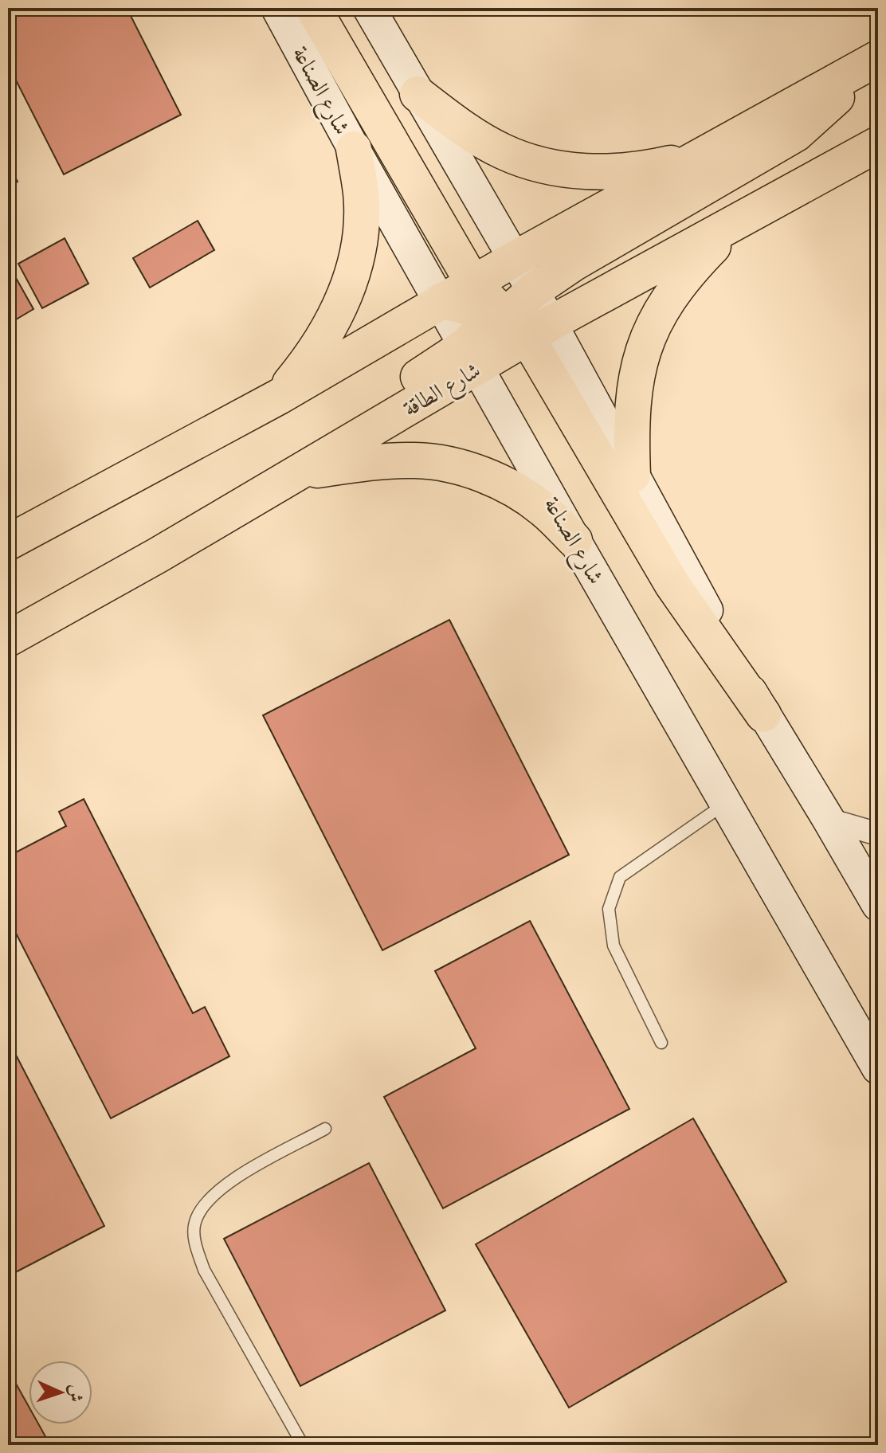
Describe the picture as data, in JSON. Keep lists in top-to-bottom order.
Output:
{
  "streets": {
    "main road": ["شارع الطاقة"],
    "street": ["شارع الصناعة"]
  },
  "crossings": [
    ["شارع الصناعة", "شارع الطاقة"]
  ],
  "north": "right"
}
